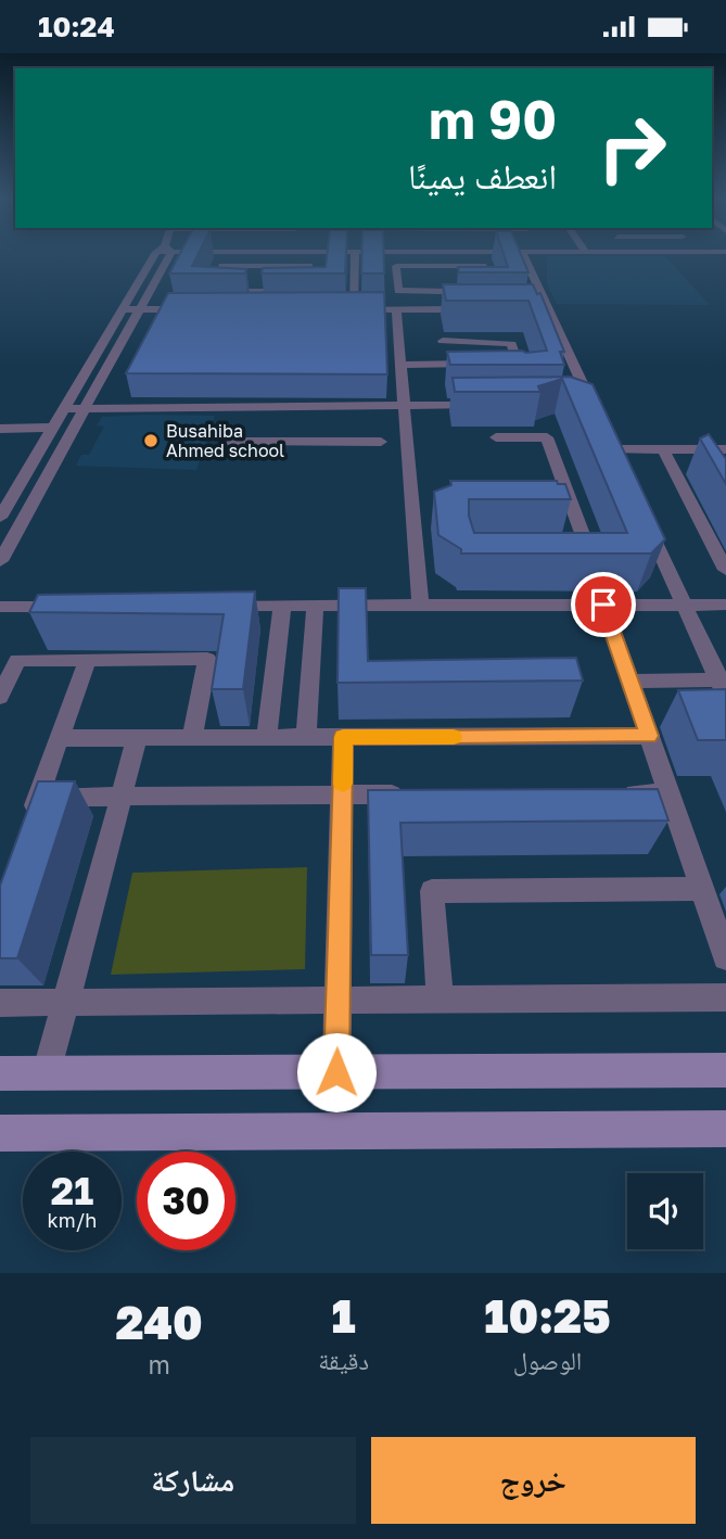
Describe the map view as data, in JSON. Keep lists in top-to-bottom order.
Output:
{
  "places": ["Busahiba Ahmed school"],
  "page": {
    "status": "10:24",
    "turn": ["90 m", "انعطف يمينًا"],
    "speed": "21 km/h",
    "limit": "30",
    "eta": [
      "10:25",
      "الوصول",
      "1",
      "دقيقة",
      "240",
      "m"
    ],
    "buttons": ["خروج", "مشاركة"]
  }
}
